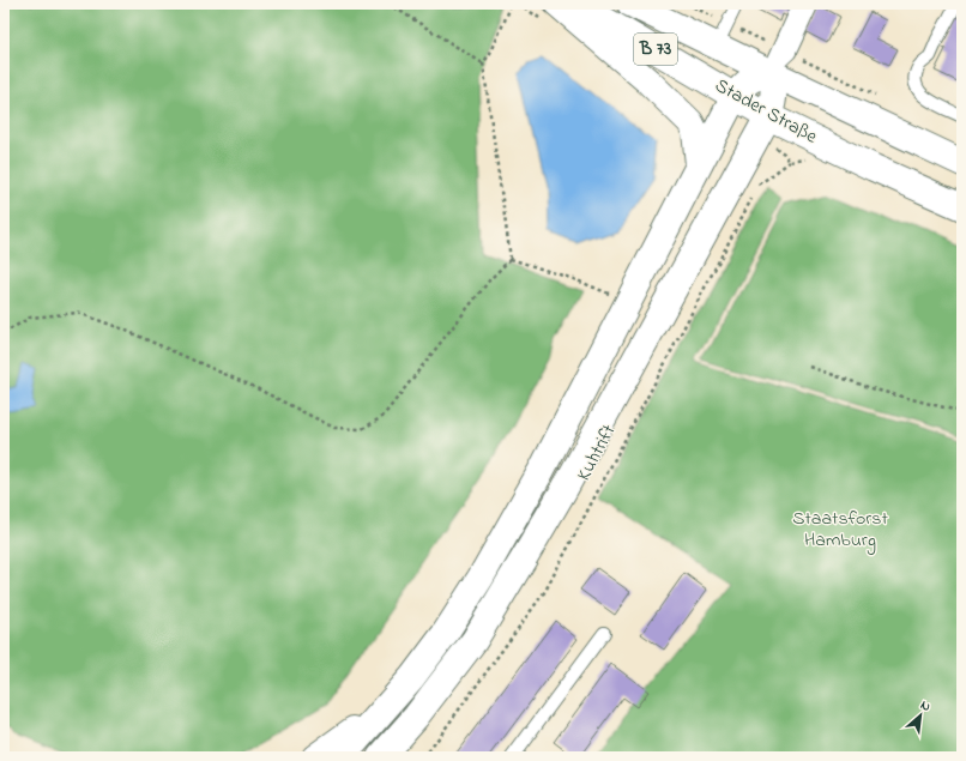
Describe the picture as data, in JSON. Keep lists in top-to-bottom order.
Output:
{
  "streets": {
    "main road": ["B 73", "Stader Straße"],
    "path": ["Kuhtrift"]
  },
  "parks": ["Staatsforst Hamburg"],
  "north": "top right"
}
